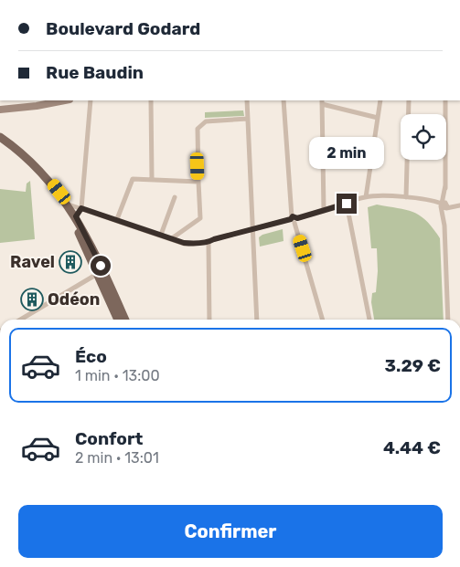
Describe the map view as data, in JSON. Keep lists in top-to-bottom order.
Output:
{
  "places": {
    "building": ["Ravel", "Odéon"]
  },
  "page": {
    "banner": ["Boulevard Godard", "Rue Baudin"],
    "bubble": "2 min",
    "list": [
      {
        "name": "Éco",
        "note": "1 min · 13:00",
        "value": "3.29 €"
      },
      {
        "name": "Confort",
        "note": "2 min · 13:01",
        "value": "4.44 €"
      }
    ],
    "buttons": "Confirmer"
  }
}
